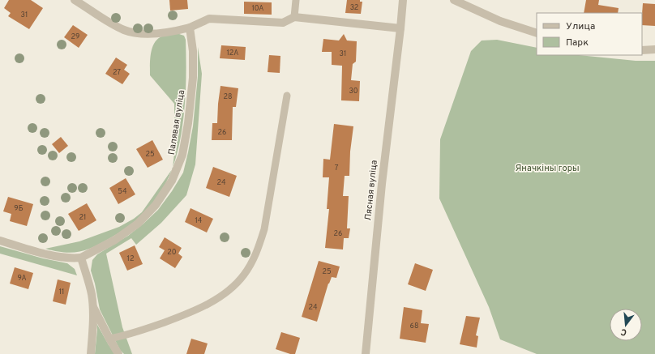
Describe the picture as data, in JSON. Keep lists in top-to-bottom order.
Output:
{
  "streets": {
    "street": ["Палявая вуліца", "Лясная вуліца"]
  },
  "parks": ["Яначкіны горы"],
  "house_numbers": [
    "32",
    "10А",
    "31",
    "29",
    "12А",
    "31",
    "27",
    "30",
    "28",
    "26",
    "25",
    "7",
    "24",
    "54",
    "9Б",
    "21",
    "14",
    "26",
    "20",
    "12",
    "25",
    "9А",
    "11",
    "24",
    "68"
  ],
  "legend": ["Улица", "Парк"],
  "north": "bottom"
}
